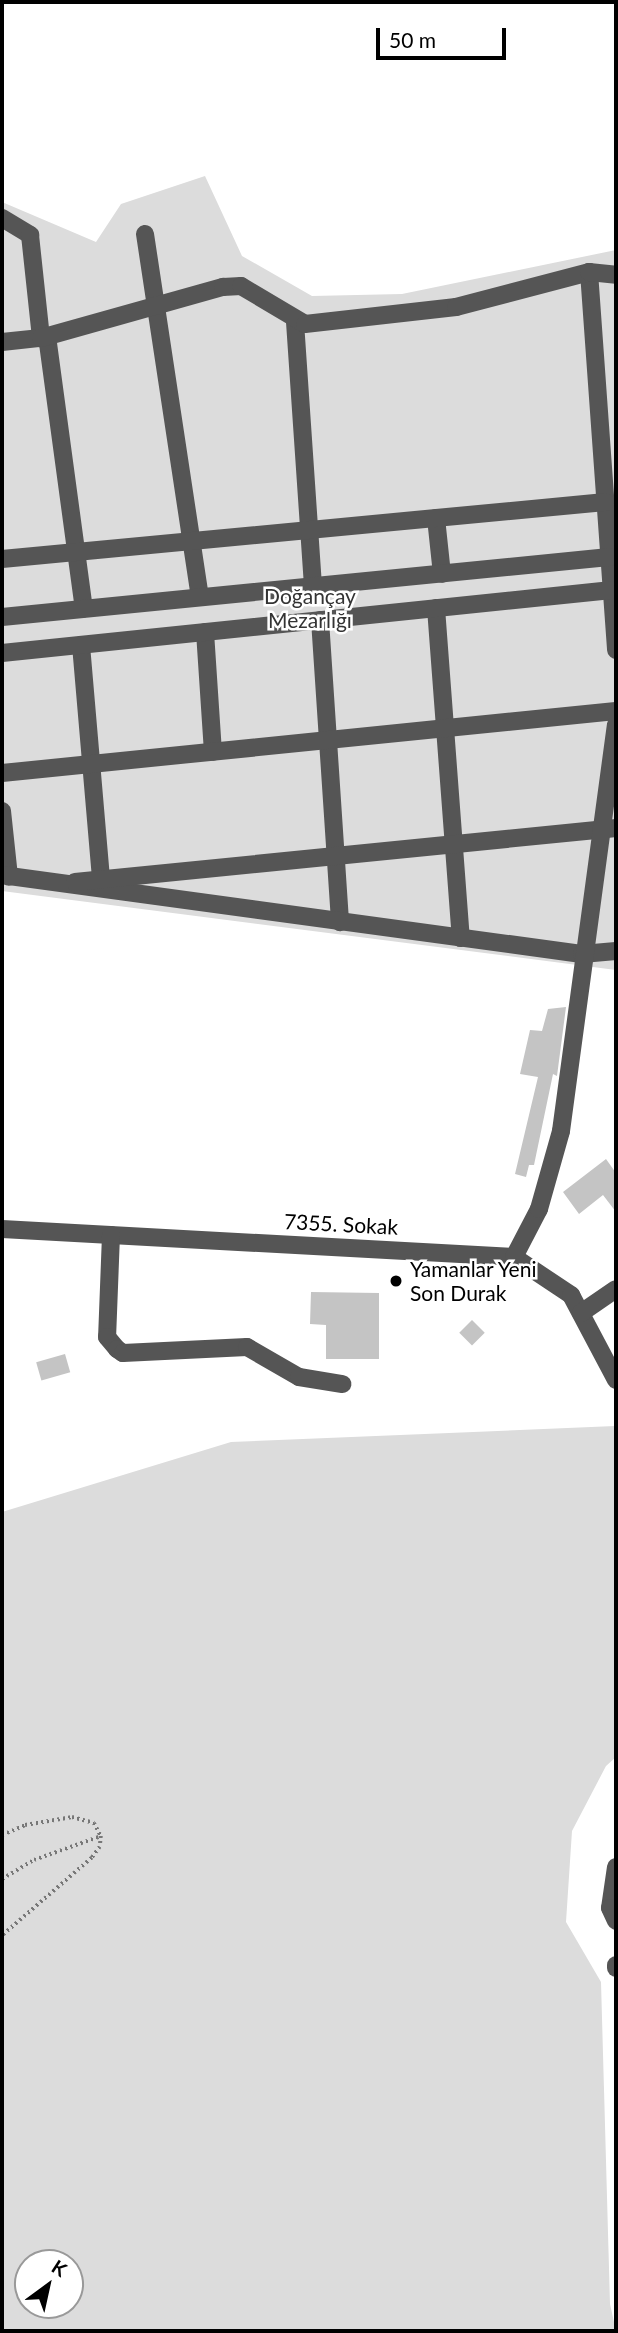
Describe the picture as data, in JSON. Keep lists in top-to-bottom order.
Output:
{
  "streets": {
    "street": ["7355. Sokak"]
  },
  "parks": ["Doğançay Mezarlığı"],
  "places": ["Yamanlar Yeni Son Durak"],
  "scale_bar": "50 m",
  "north": "top right"
}
